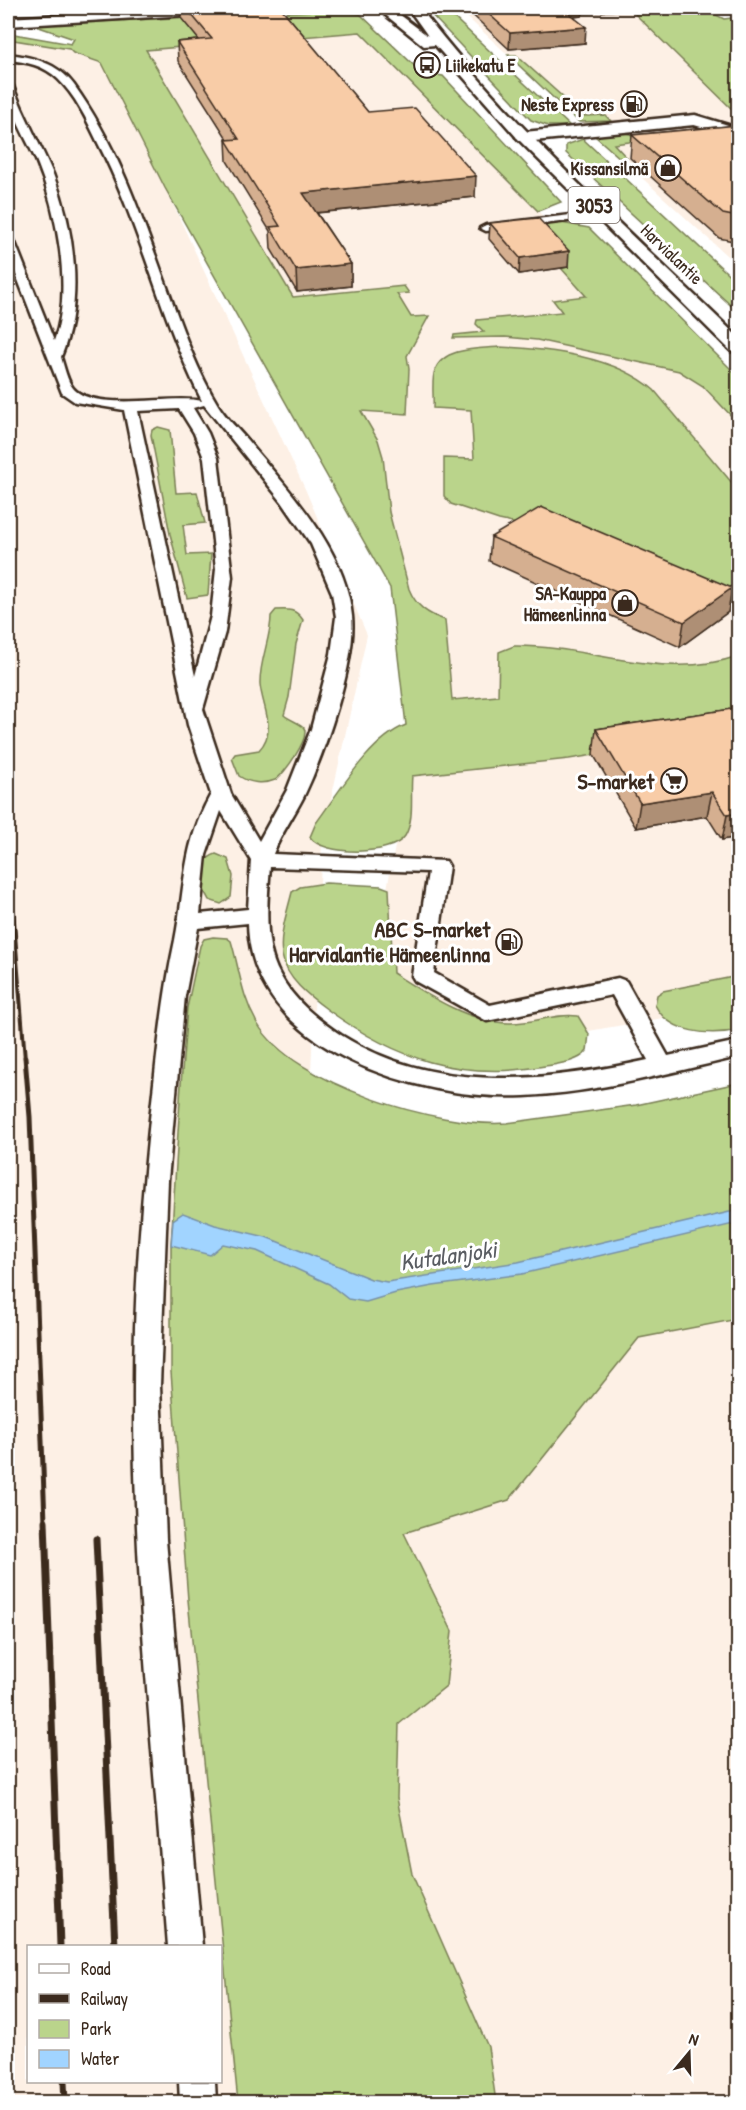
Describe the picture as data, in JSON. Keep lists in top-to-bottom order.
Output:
{
  "streets": {
    "main road": ["3053", "Harvialantie"]
  },
  "water": ["Kutalanjoki"],
  "places": {
    "bus stop": ["Liikekatu E"],
    "fuel station": ["Neste Express", "ABC S-market Harvialantie Hämeenlinna"],
    "shop": ["Kissansilmä", "SA-Kauppa Hämeenlinna"],
    "supermarket": ["S-market"]
  },
  "legend": [
    "Road",
    "Railway",
    "Park",
    "Water"
  ],
  "north": "top"
}
